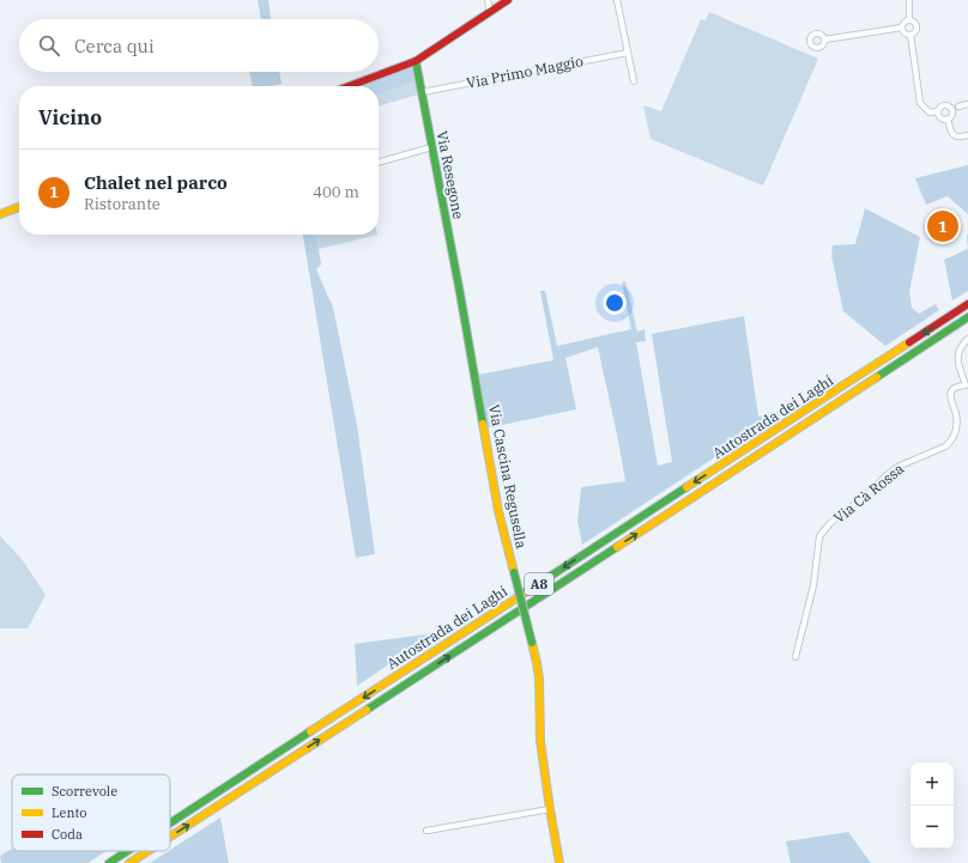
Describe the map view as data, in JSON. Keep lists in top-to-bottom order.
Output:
{
  "streets": {
    "main road": [
      "Via Resegone",
      "Autostrada dei Laghi",
      "Via Cascina Regusella",
      "A8"
    ],
    "street": ["Via Primo Maggio", "Via Cà Rossa"]
  },
  "crossings": [
    ["Via Primo Maggio", "Via Resegone"],
    ["Via Resegone", "Via Cascina Regusella"]
  ],
  "legend": ["Scorrevole", "Lento", "Coda"],
  "page": {
    "search": "Cerca qui",
    "heading": "Vicino",
    "list": [
      {
        "mark": "1",
        "name": "Chalet nel parco",
        "note": "Ristorante",
        "value": "400 m"
      }
    ],
    "pins": "1",
    "map_buttons": ["+", "−"]
  }
}
